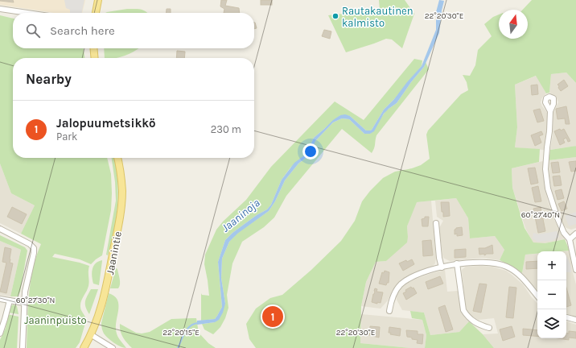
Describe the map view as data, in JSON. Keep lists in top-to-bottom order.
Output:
{
  "streets": {
    "main road": ["Jaanintie"]
  },
  "water": ["Jaaninoja"],
  "parks": ["Jaaninpuisto"],
  "places": ["Rautakautinen kalmisto"],
  "north": "top",
  "page": {
    "search": "Search here",
    "heading": "Nearby",
    "list": [
      {
        "mark": "1",
        "name": "Jalopuumetsikkö",
        "note": "Park",
        "value": "230 m"
      }
    ],
    "map_buttons": ["+", "−"],
    "pins": "1"
  },
  "coordinates": [
    "22°20'30\"E",
    "60°27'40\"N",
    "60°27'30\"N",
    "22°20'15\"E"
  ]
}
